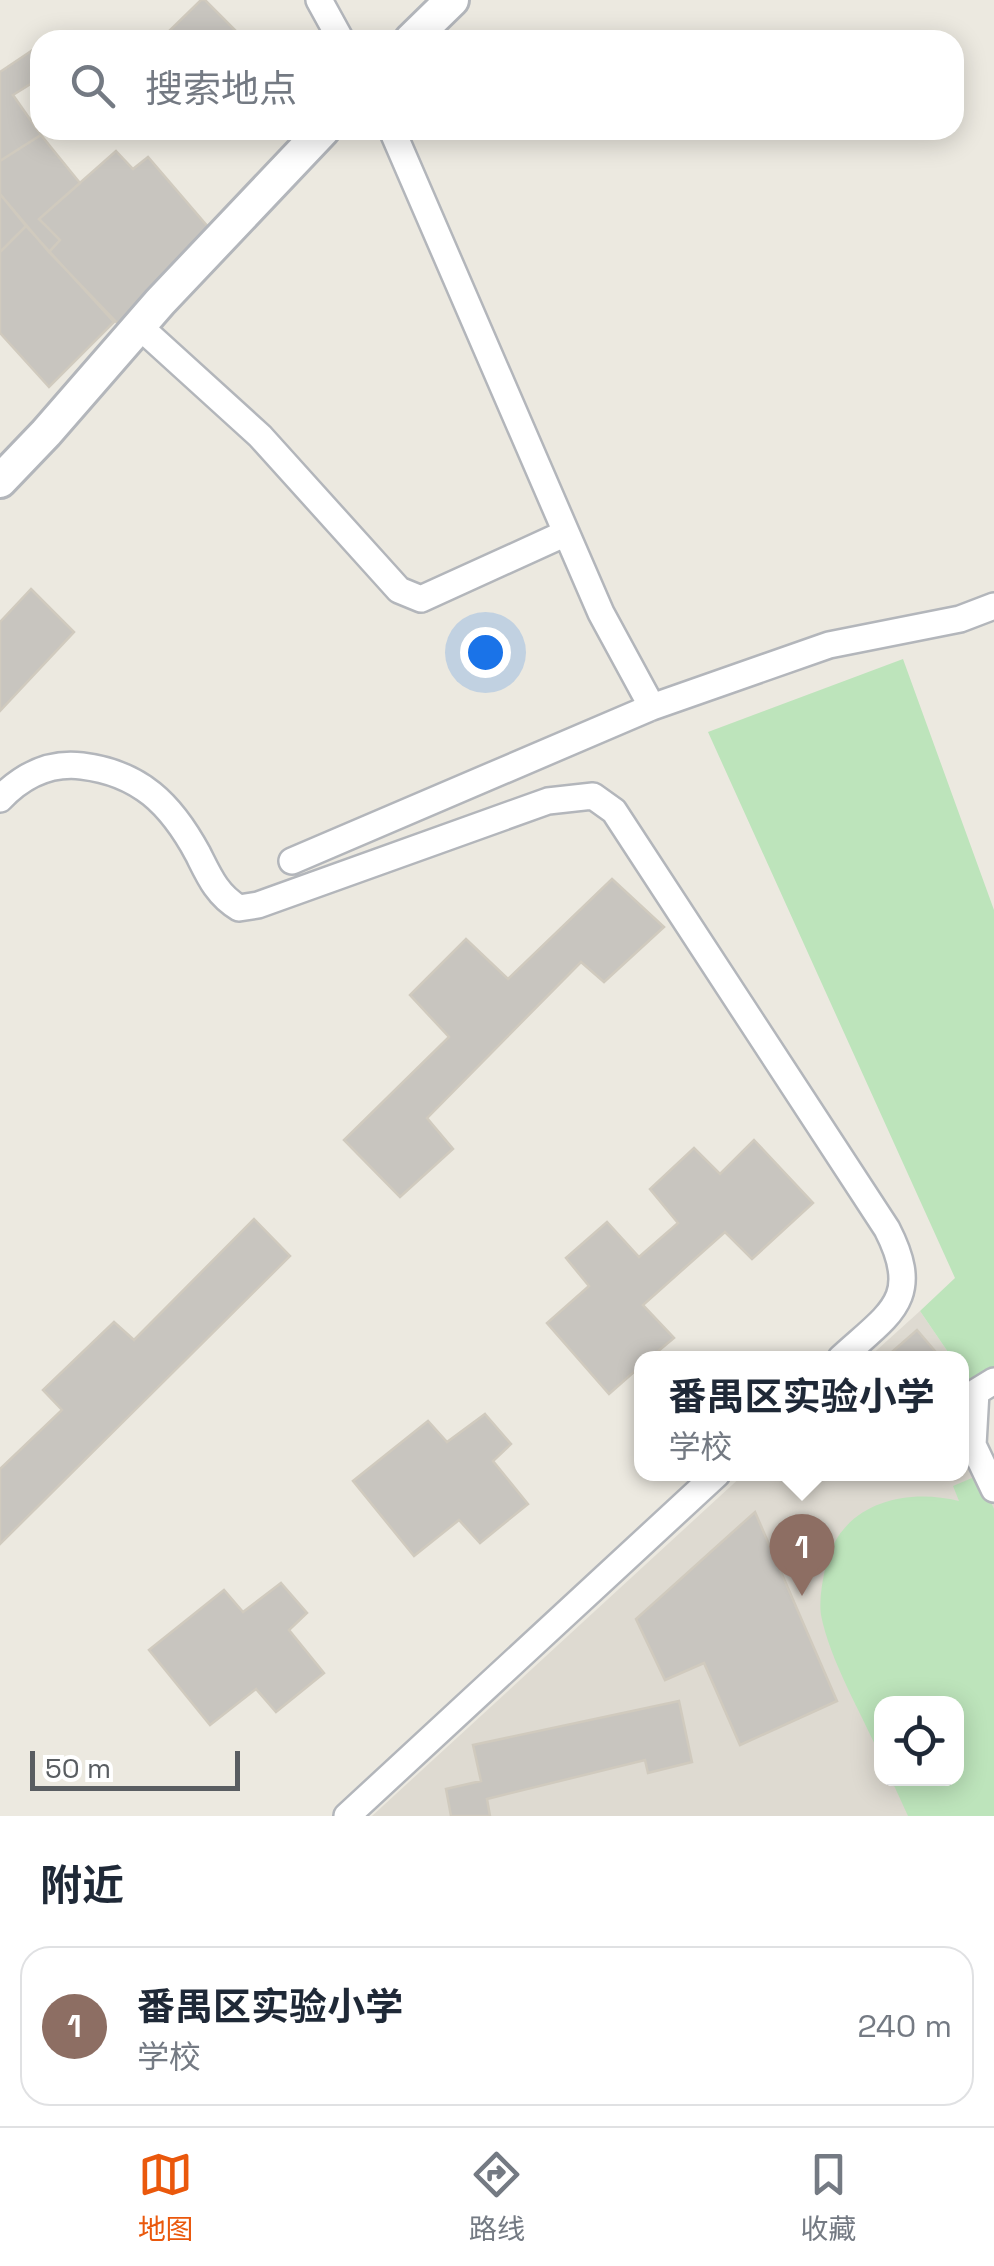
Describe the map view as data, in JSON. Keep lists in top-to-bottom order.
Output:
{
  "scale_bar": "50 m",
  "page": {
    "search": "搜索地点",
    "popup": ["番禺区实验小学", "学校"],
    "pins": "1",
    "scale": "50 m",
    "heading": "附近",
    "list": [
      {
        "mark": "1",
        "name": "番禺区实验小学",
        "note": "学校",
        "value": "240 m"
      }
    ],
    "nav": ["地图", "路线", "收藏"]
  }
}
